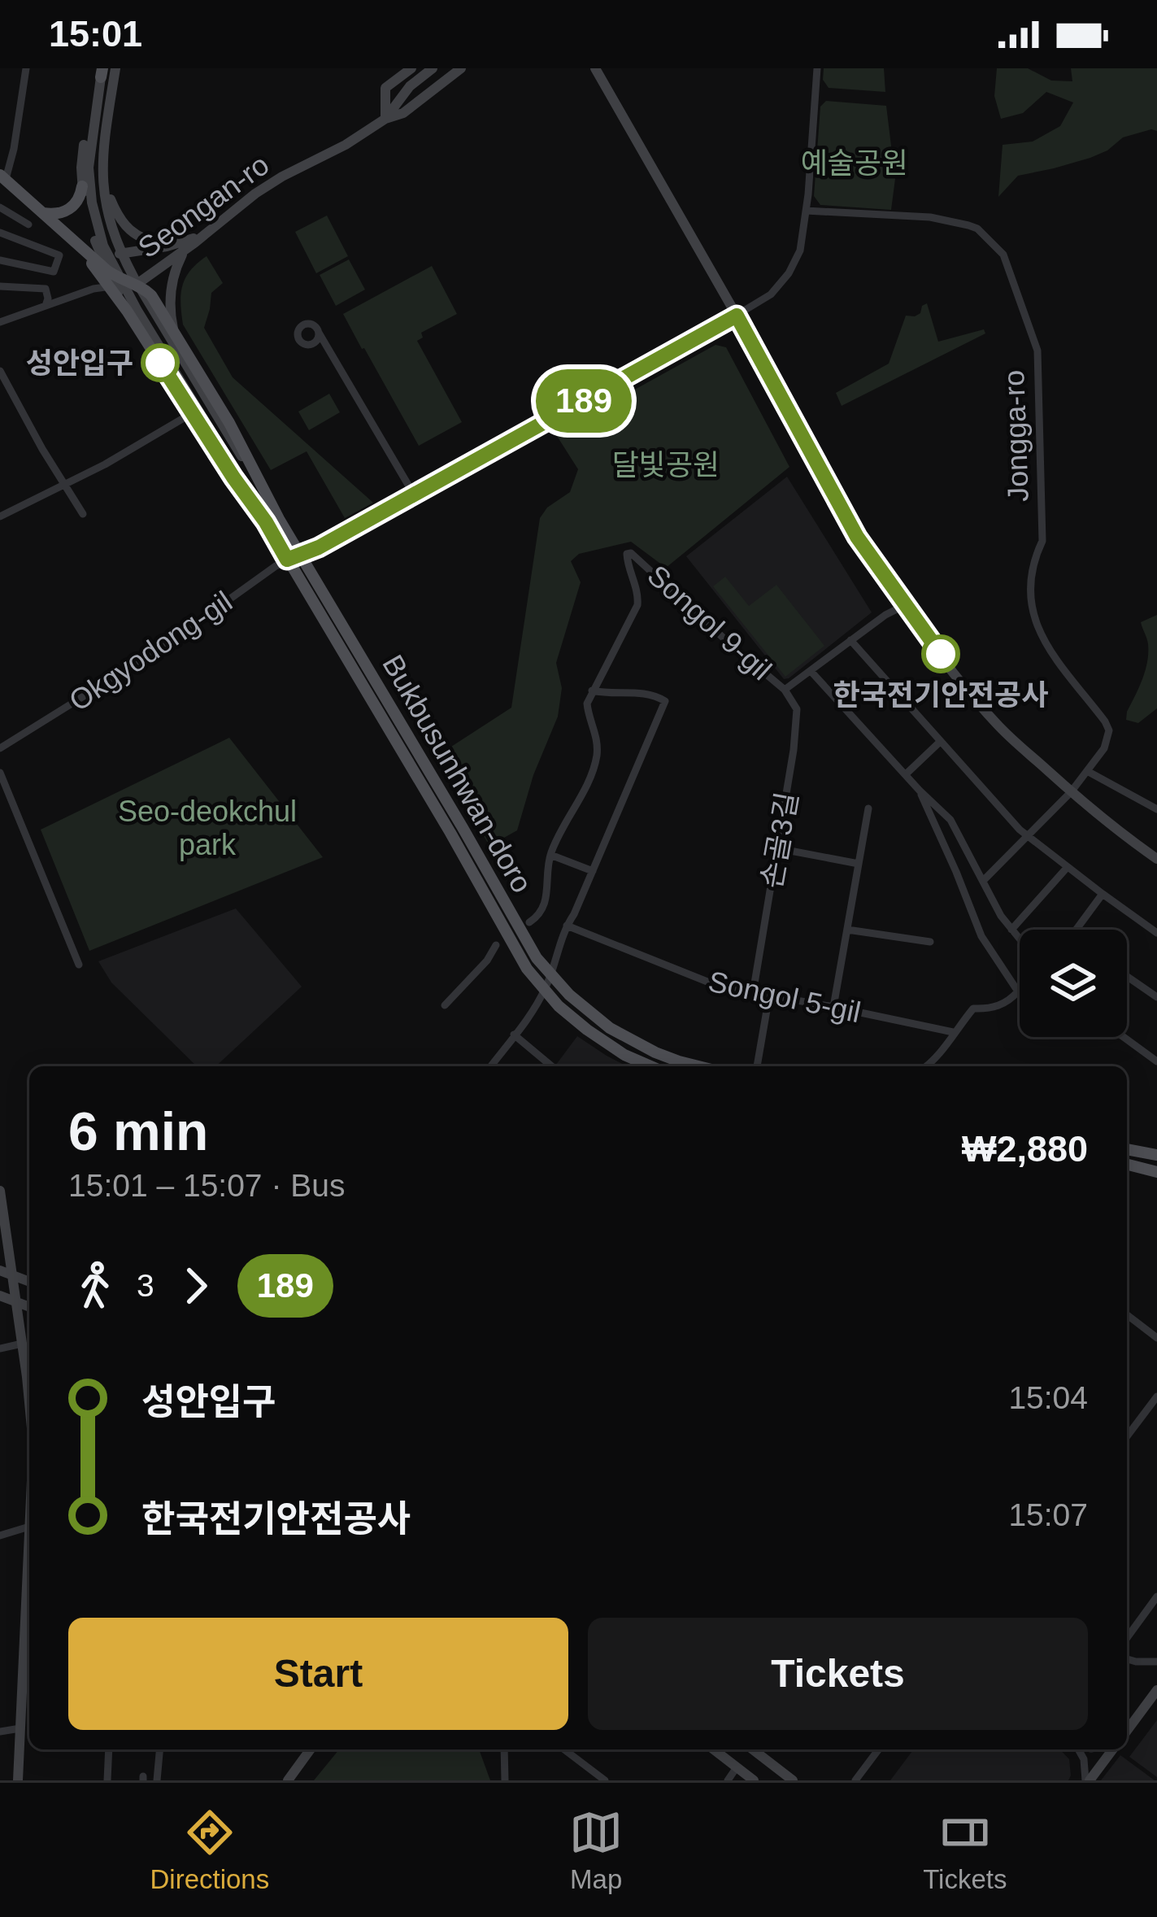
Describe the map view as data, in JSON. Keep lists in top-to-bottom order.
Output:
{
  "streets": {
    "main road": ["Seongan-ro", "Bukbusunhwan-doro"],
    "street": [
      "Jongga-ro",
      "Songol 9-gil",
      "Okgyodong-gil",
      "손골3길",
      "Songol 5-gil"
    ]
  },
  "crossings": [
    ["Songol 9-gil", "손골3길"],
    ["Okgyodong-gil", "Bukbusunhwan-doro"],
    ["손골3길", "Songol 5-gil"]
  ],
  "parks": ["예술공원", "달빛공원", "Seo-deokchul park"],
  "places": ["성안입구", "한국전기안전공사"],
  "lines": ["bus line 189"],
  "page": {
    "status": "15:01",
    "on_map": "189",
    "heading": ["6 min", "15:01 – 15:07 · Bus", "₩2,880"],
    "legs": ["3", "189"],
    "list": [
      {
        "name": "성안입구",
        "value": "15:04"
      },
      {
        "name": "한국전기안전공사",
        "value": "15:07"
      }
    ],
    "buttons": ["Start", "Tickets"],
    "tabs": ["Directions", "Map", "Tickets"]
  }
}
